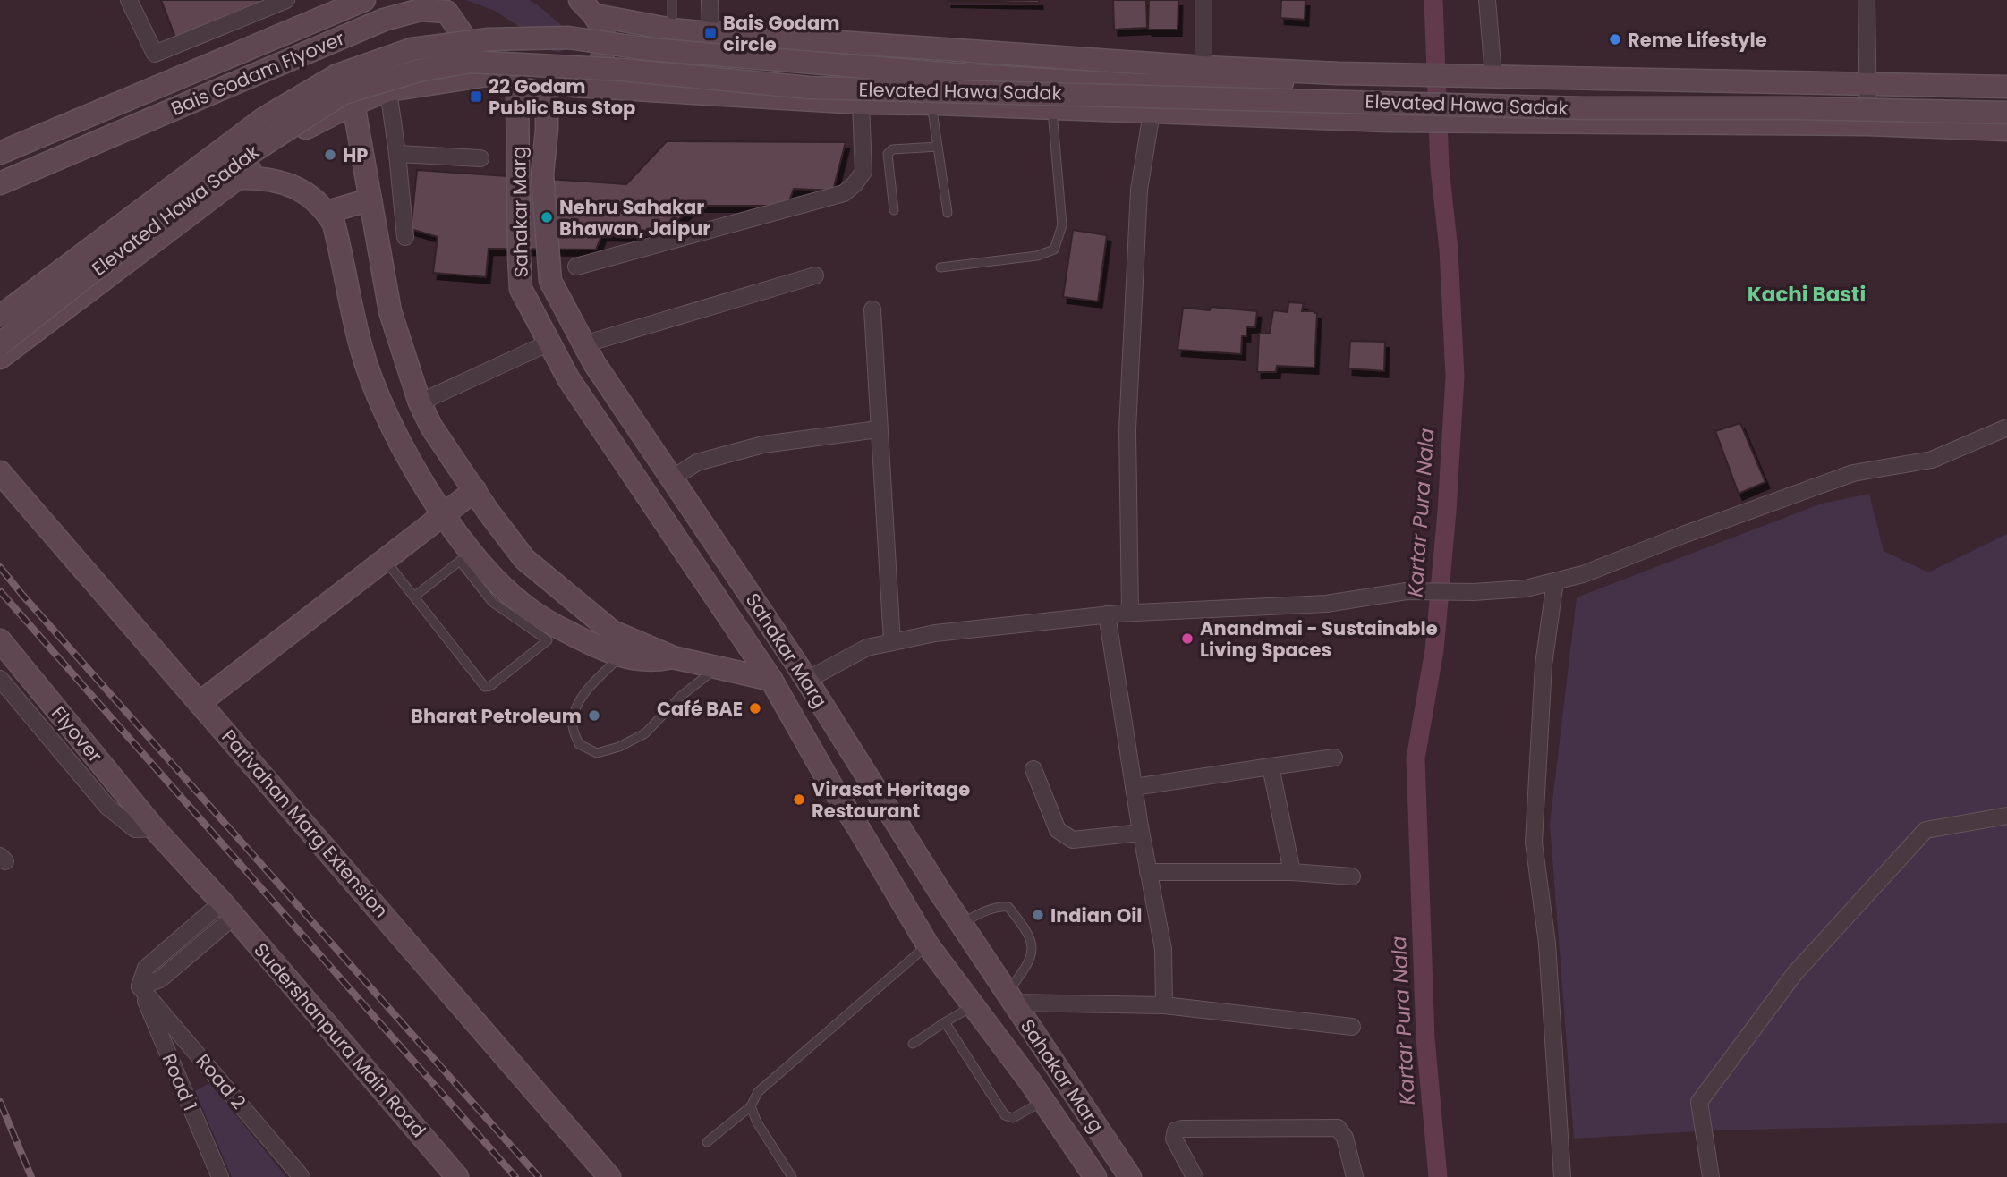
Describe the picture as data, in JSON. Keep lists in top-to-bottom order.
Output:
{
  "streets": {
    "main road": [
      "Bais Godam Flyover",
      "Elevated Hawa Sadak",
      "Sahakar Marg",
      "Flyover",
      "Parivahan Marg Extension",
      "Sudershanpura Main Road"
    ],
    "street": ["Road 2", "Road 1"]
  },
  "crossings": [
    ["Flyover", "Sudershanpura Main Road"],
    ["Road 2", "Road 1"]
  ],
  "districts": ["Kachi Basti"],
  "water": ["Kartar Pura Nala"],
  "places": {
    "transit": ["Bais Godam circle", "22 Godam Public Bus Stop"],
    "other": [
      "Reme Lifestyle",
      "HP",
      "Nehru Sahakar Bhawan, Jaipur",
      "Anandmai - Sustainable Living Spaces",
      "Café BAE",
      "Bharat Petroleum",
      "Virasat Heritage Restaurant",
      "Indian Oil"
    ]
  }
}
